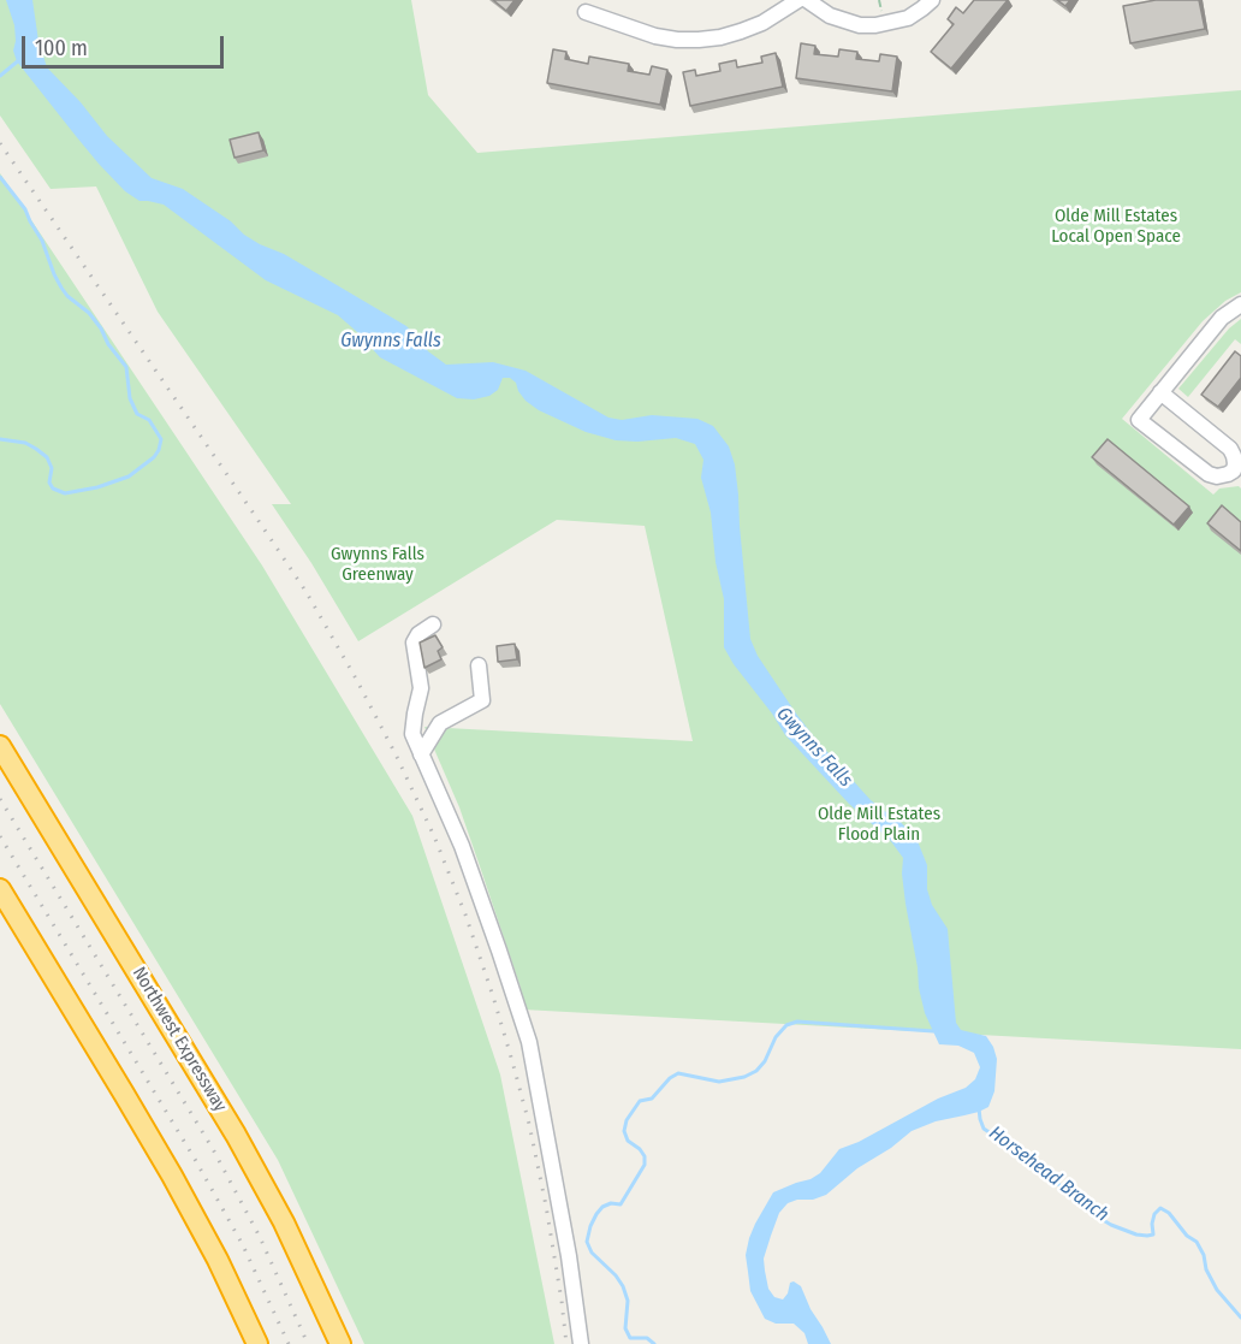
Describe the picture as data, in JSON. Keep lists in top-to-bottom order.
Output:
{
  "streets": {
    "highway": ["Northwest Expressway"]
  },
  "water": ["Gwynns Falls", "Horsehead Branch"],
  "parks": ["Olde Mill Estates Local Open Space", "Gwynns Falls Greenway", "Olde Mill Estates Flood Plain"],
  "scale_bar": "100 m"
}
